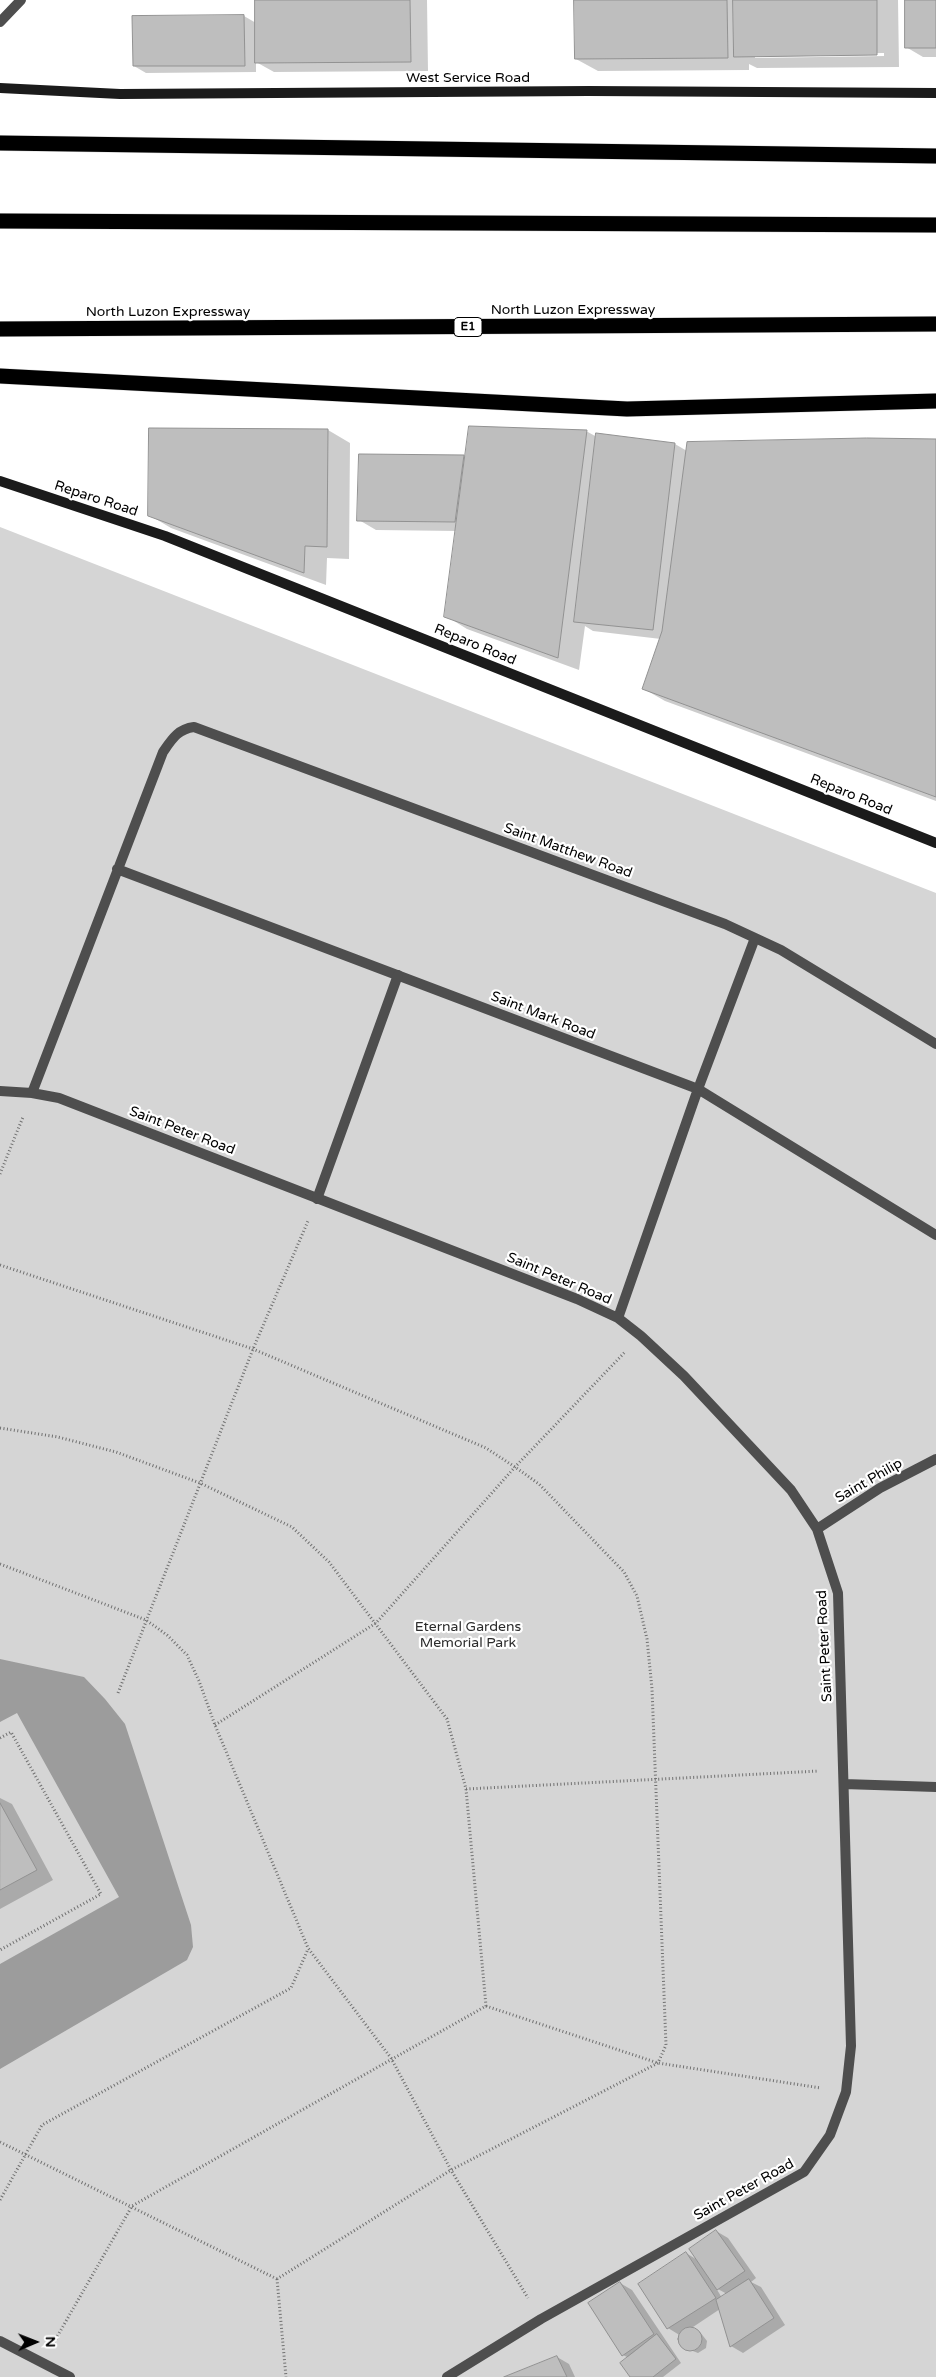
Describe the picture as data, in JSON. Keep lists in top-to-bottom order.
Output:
{
  "streets": {
    "highway": ["North Luzon Expressway", "E1"],
    "street": [
      "West Service Road",
      "Reparo Road",
      "Saint Matthew Road",
      "Saint Mark Road",
      "Saint Peter Road",
      "Saint Philip"
    ]
  },
  "crossings": [
    ["Saint Matthew Road", "Saint Mark Road"],
    ["Saint Peter Road", "Saint Philip"]
  ],
  "parks": ["Eternal Gardens Memorial Park"],
  "north": "right"
}
